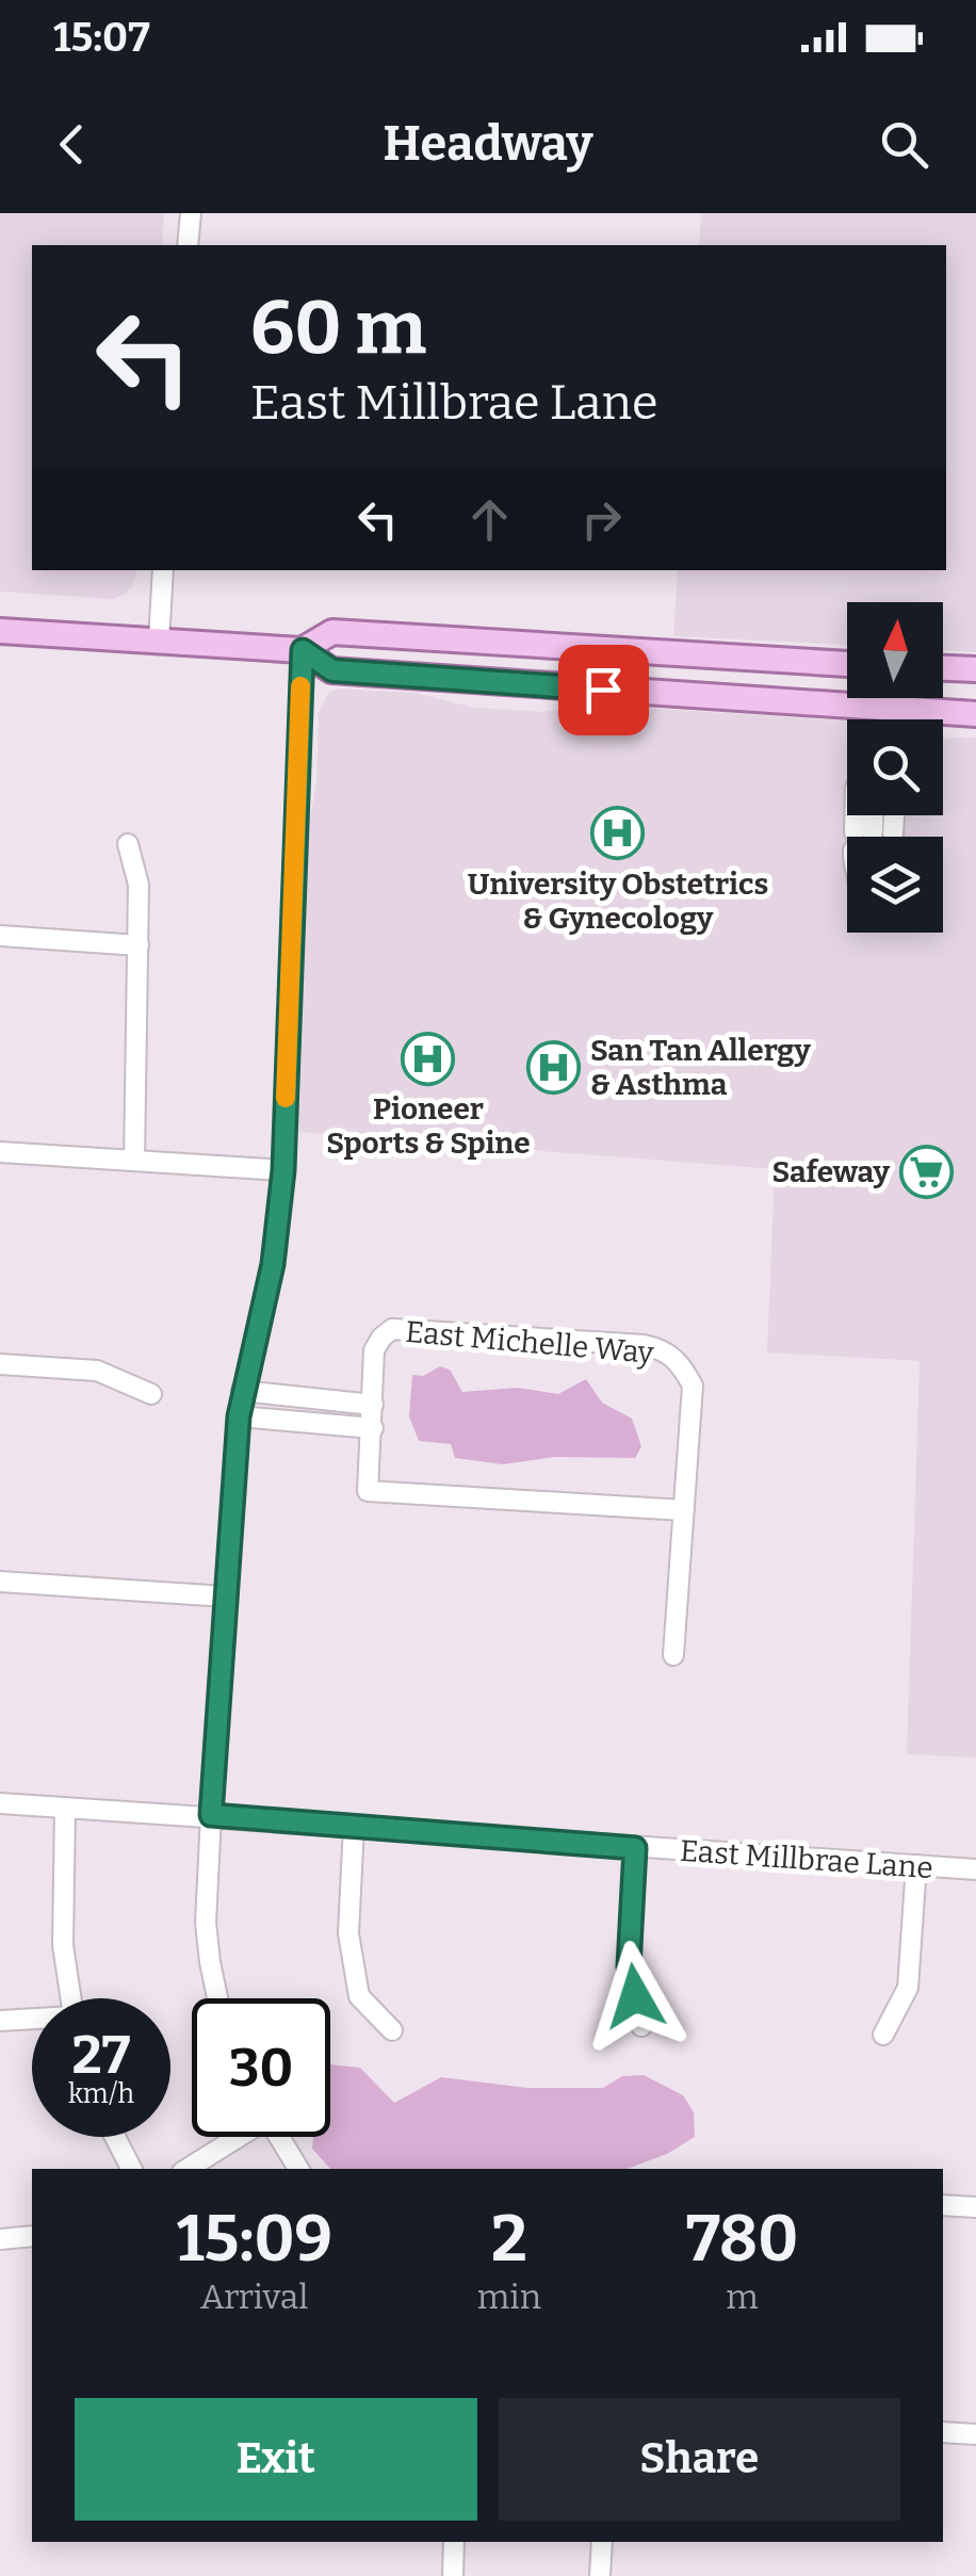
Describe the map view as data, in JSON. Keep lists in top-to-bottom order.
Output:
{
  "streets": {
    "street": ["East Michelle Way", "East Millbrae Lane"]
  },
  "places": {
    "hospital": ["University Obstetrics & Gynecology", "Pioneer Sports & Spine", "San Tan Allergy & Asthma"],
    "supermarket": ["Safeway"]
  },
  "north": "top",
  "page": {
    "status": "15:07",
    "header": "Headway",
    "turn": ["60 m", "East Millbrae Lane"],
    "speed": "27 km/h",
    "limit": "30",
    "eta": [
      "15:09",
      "Arrival",
      "2",
      "min",
      "780",
      "m"
    ],
    "buttons": ["Exit", "Share"]
  }
}
